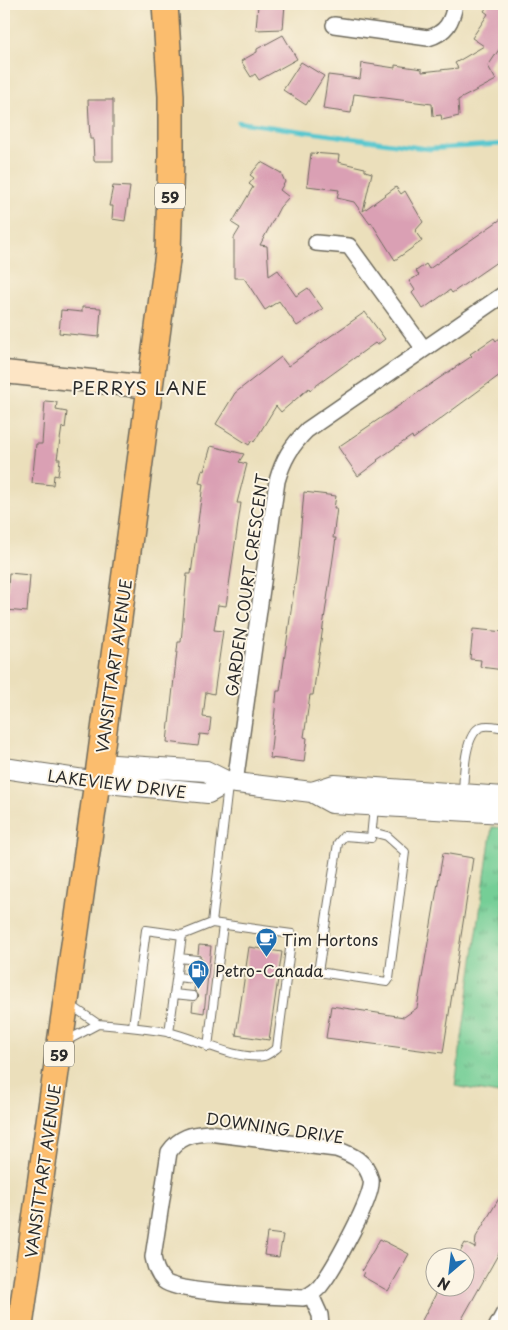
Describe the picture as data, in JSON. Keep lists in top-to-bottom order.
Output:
{
  "streets": {
    "main road": ["59", "VANSITTART AVENUE"],
    "street": ["GARDEN COURT CRESCENT", "LAKEVIEW DRIVE", "DOWNING DRIVE"]
  },
  "crossings": [
    ["GARDEN COURT CRESCENT", "LAKEVIEW DRIVE"],
    ["VANSITTART AVENUE", "LAKEVIEW DRIVE"]
  ],
  "districts": ["PERRYS LANE"],
  "places": {
    "cafe": ["Tim Hortons"],
    "fuel station": ["Petro-Canada"]
  },
  "north": "bottom left"
}
